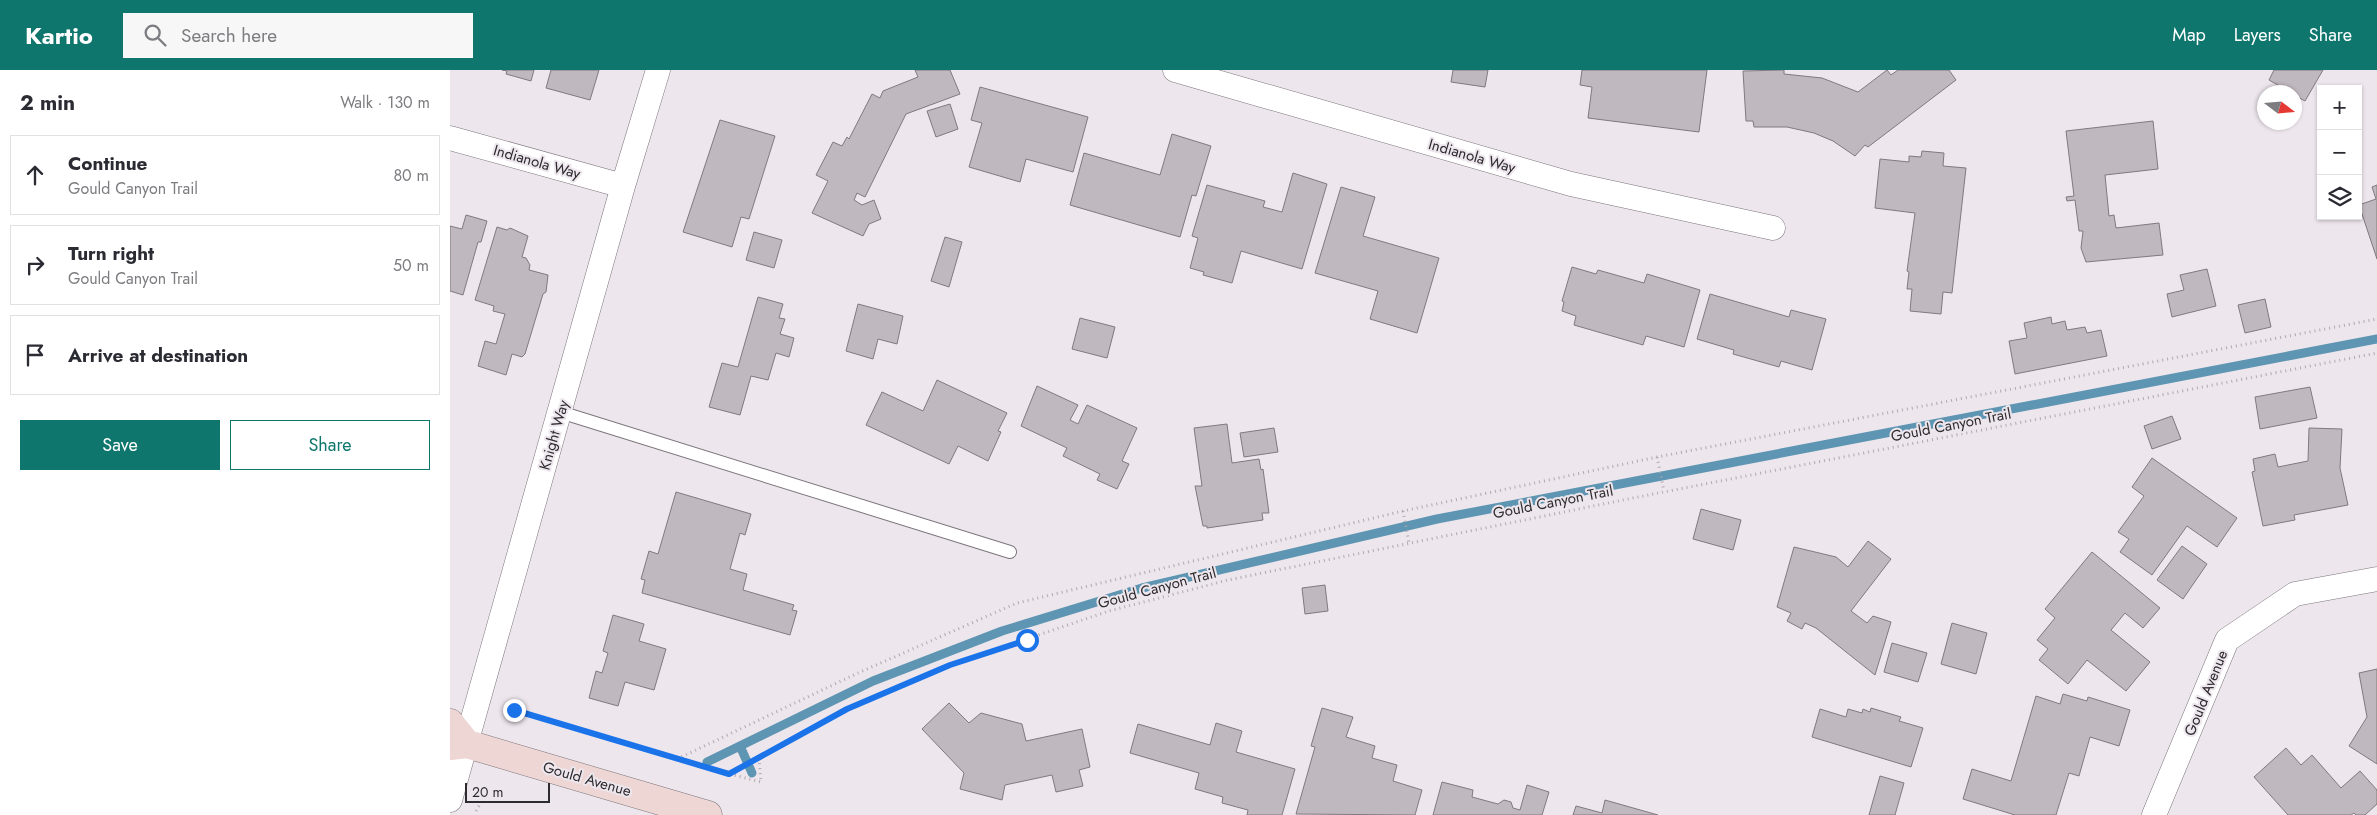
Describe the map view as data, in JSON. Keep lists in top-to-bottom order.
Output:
{
  "streets": {
    "street": ["Indianola Way", "Knight Way", "Gould Avenue"],
    "path": ["Gould Canyon Trail"]
  },
  "crossings": [
    ["Indianola Way", "Knight Way"],
    ["Knight Way", "Gould Avenue"]
  ],
  "scale_bar": "20 m",
  "north": "right",
  "page": {
    "header": "Kartio",
    "search": "Search here",
    "nav": ["Map", "Layers", "Share"],
    "heading": ["2 min", "Walk · 130 m"],
    "map_buttons": ["+", "−"],
    "list": [
      ["Continue", "Gould Canyon Trail", "80 m"],
      ["Turn right", "Gould Canyon Trail", "50 m"],
      "Arrive at destination"
    ],
    "buttons": ["Save", "Share"],
    "scale": "20 m"
  }
}
